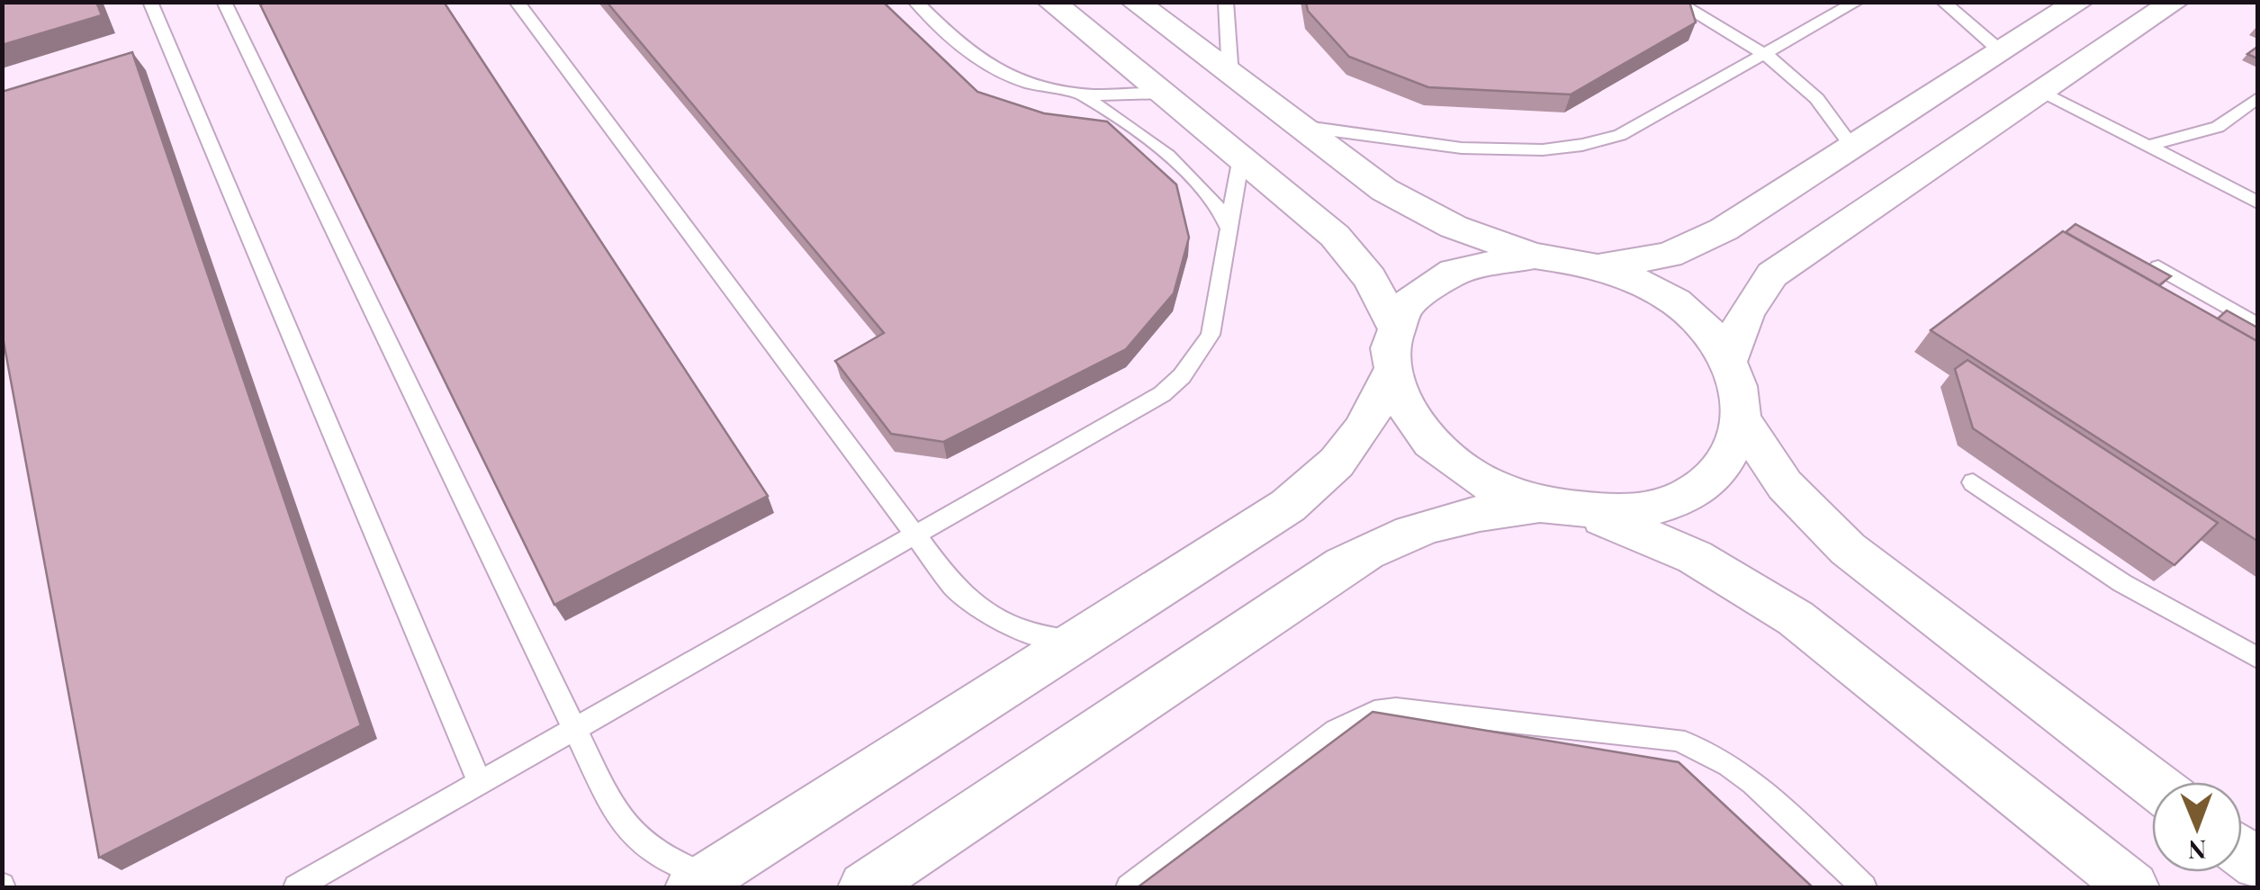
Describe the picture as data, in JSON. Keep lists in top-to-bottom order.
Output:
{
  "north": "bottom"
}
